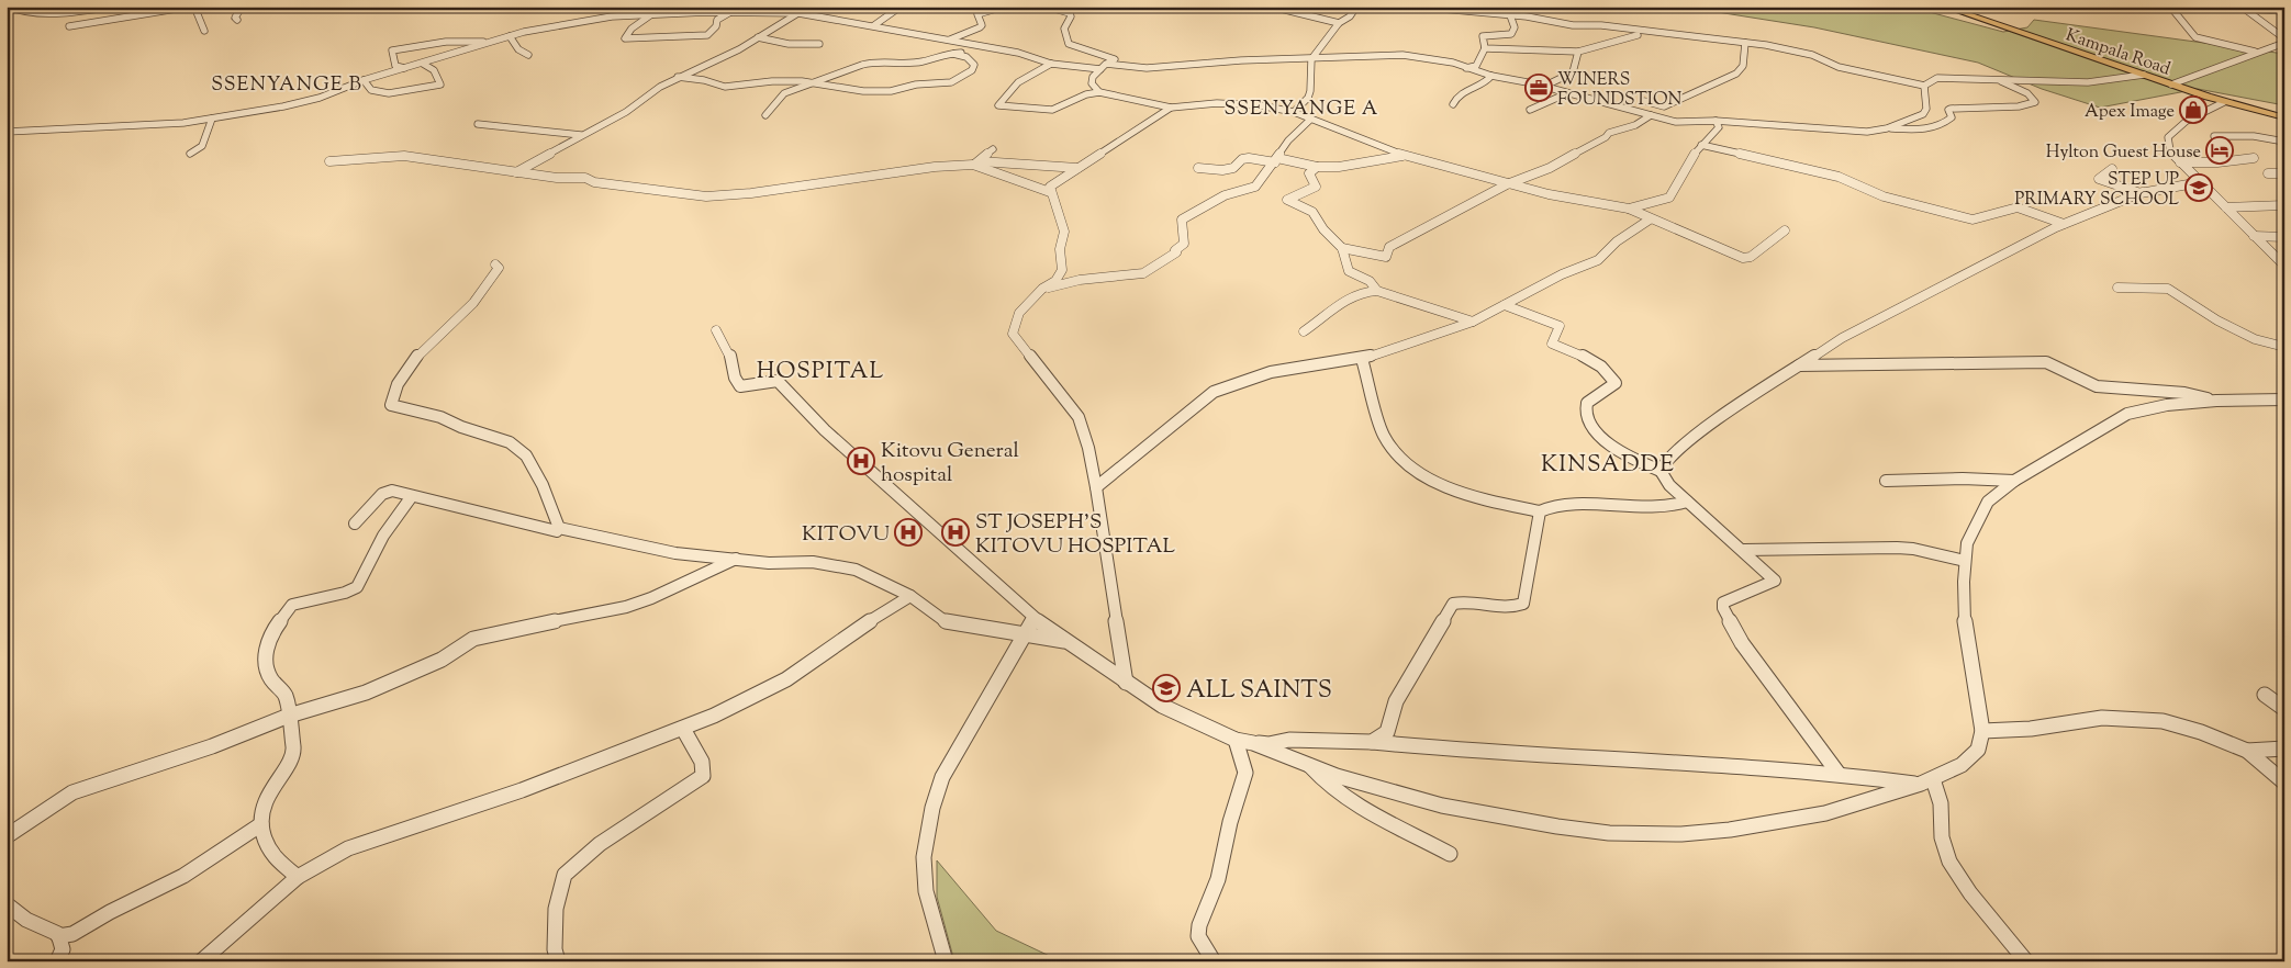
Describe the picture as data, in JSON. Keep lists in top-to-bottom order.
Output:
{
  "streets": {
    "main road": ["Kampala Road"]
  },
  "districts": [
    "SSENYANGE B",
    "SSENYANGE A",
    "HOSPITAL",
    "KINSADDE"
  ],
  "places": {
    "office": ["WINERS FOUNDSTION"],
    "shop": ["Apex Image"],
    "hotel": ["Hylton Guest House"],
    "school or university": ["STEP UP PRIMARY SCHOOL", "ALL SAINTS"],
    "hospital": ["Kitovu General hospital", "KITOVU", "ST JOSEPH'S KITOVU HOSPITAL"]
  }
}
